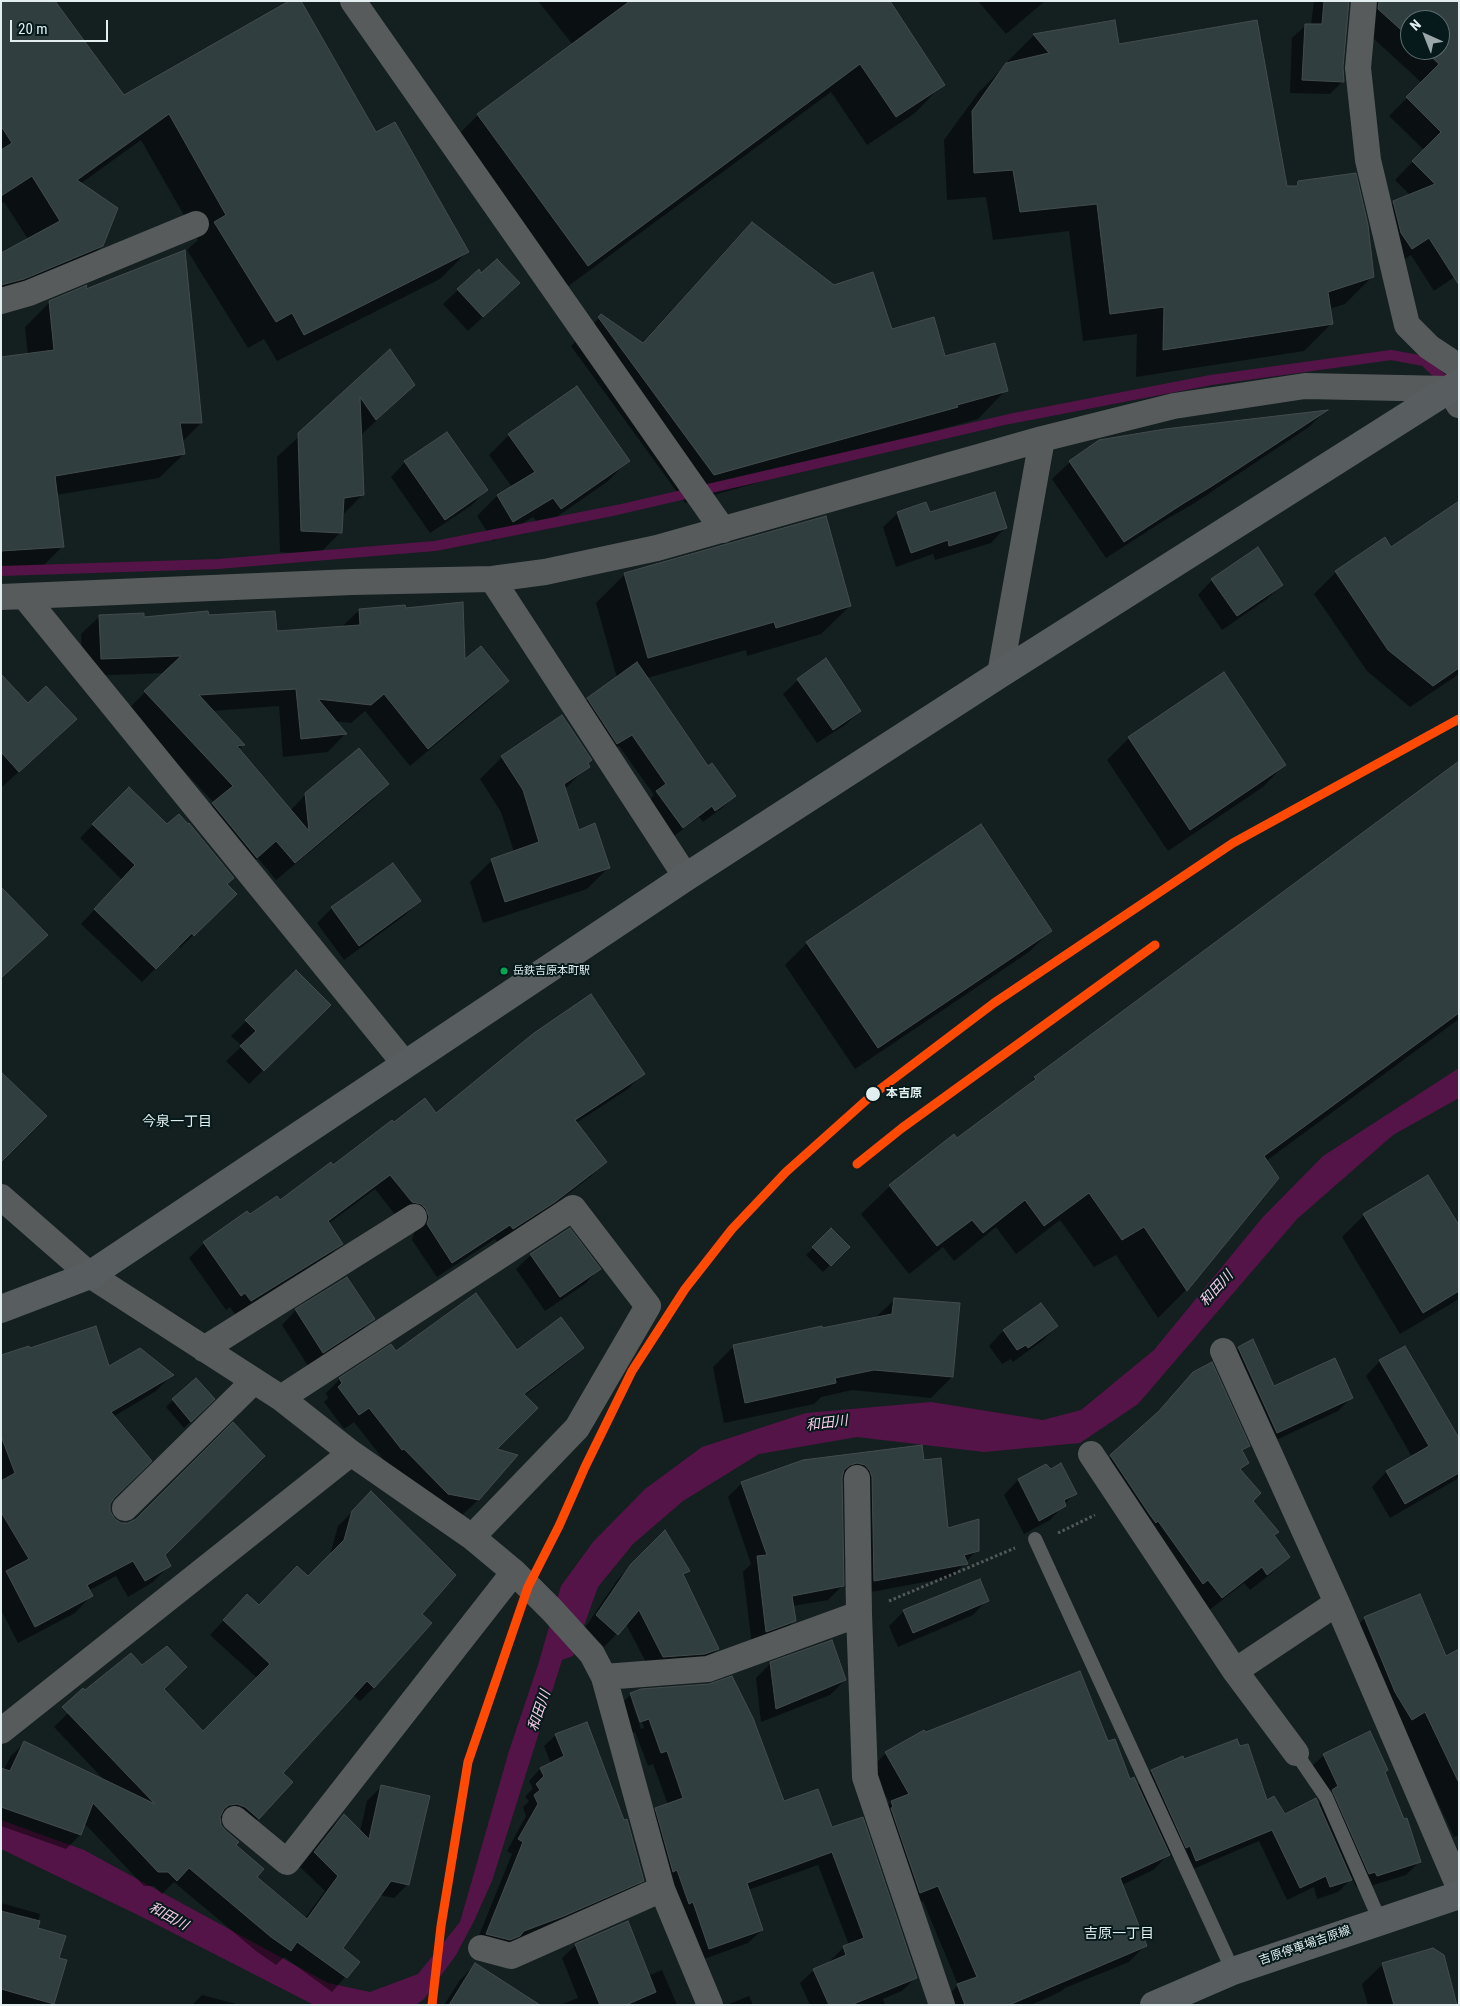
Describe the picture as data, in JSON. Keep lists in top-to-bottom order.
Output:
{
  "streets": {
    "street": ["吉原停車場吉原線"]
  },
  "districts": ["今泉一丁目", "吉原一丁目"],
  "water": ["和田川"],
  "places": ["岳鉄吉原本町駅", "本吉原"],
  "scale_bar": "20 m",
  "north": "top left"
}
